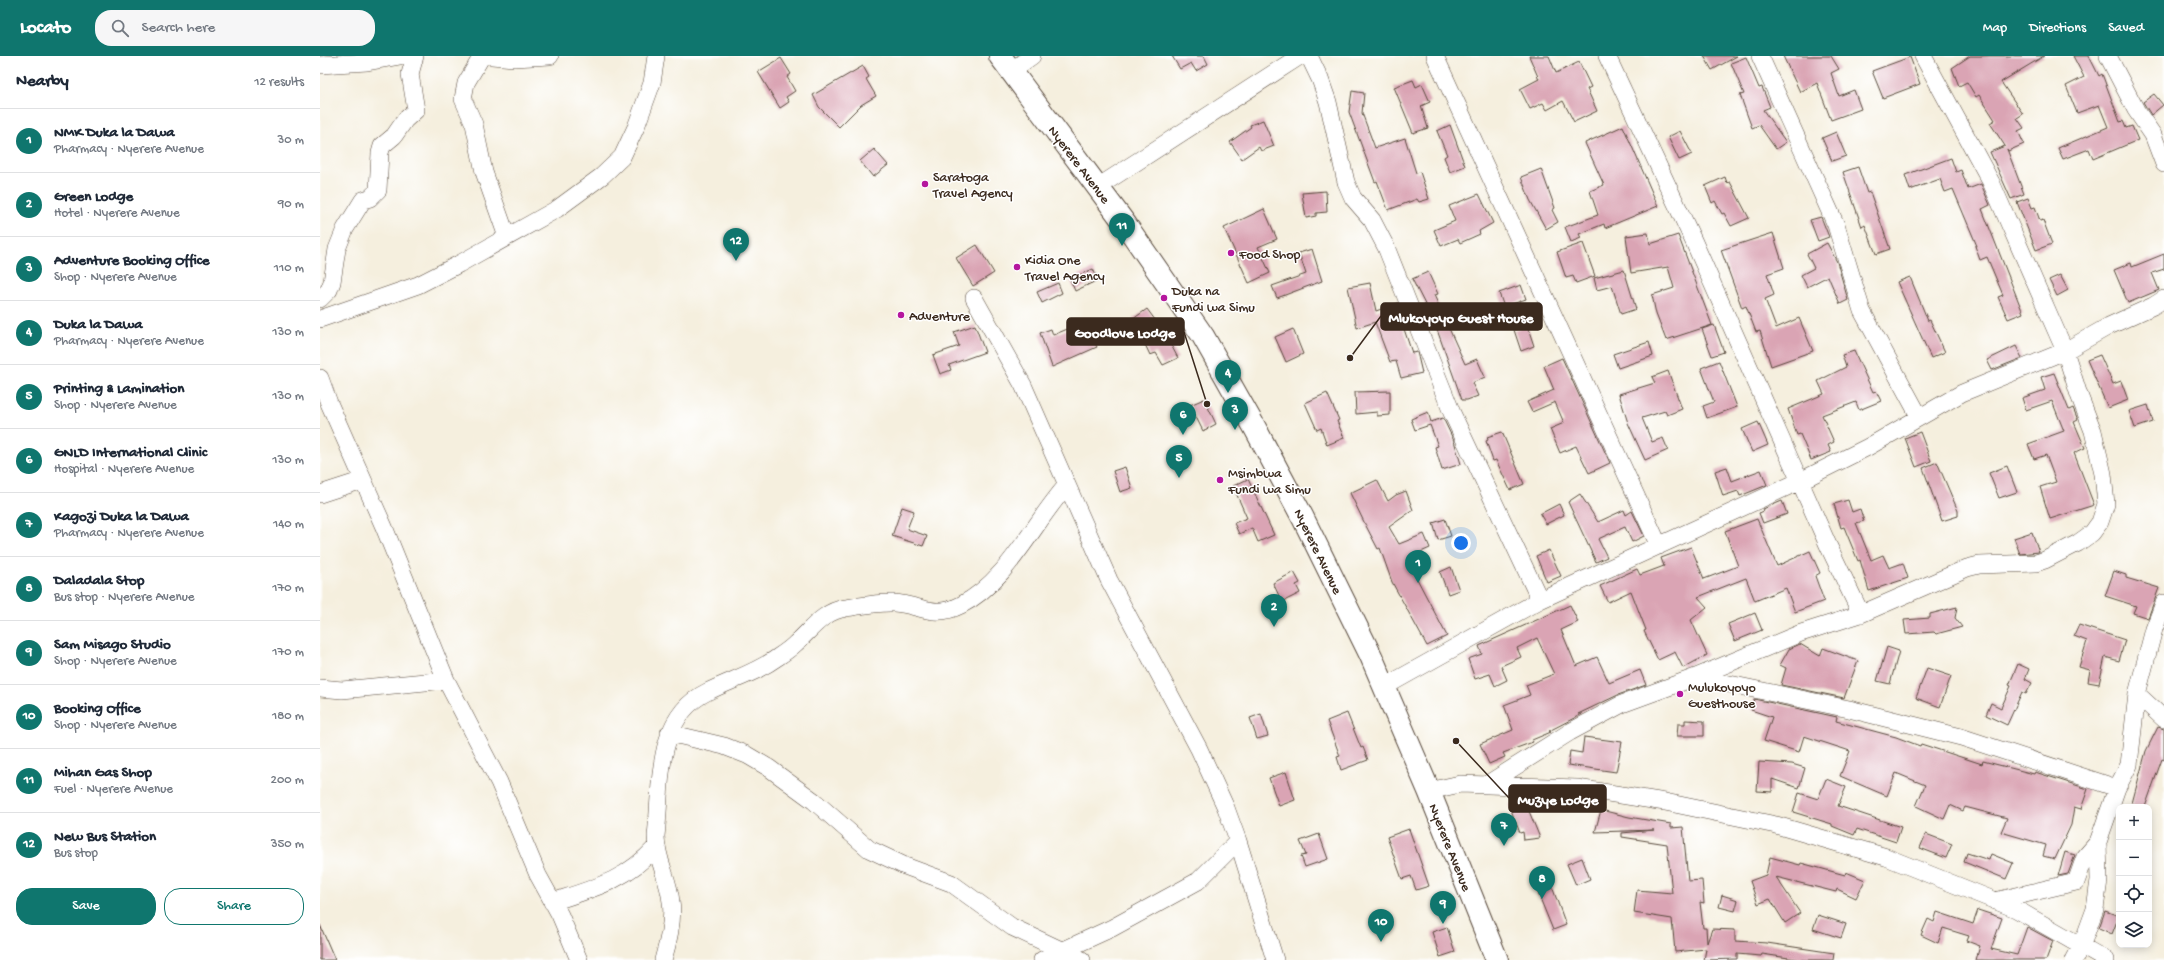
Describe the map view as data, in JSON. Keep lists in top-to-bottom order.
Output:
{
  "streets": {
    "main road": ["Nyerere Avenue"]
  },
  "places": [
    "Saratoga Travel Agency",
    "Food Shop",
    "Kidia One Travel Agency",
    "Duka na Fundi wa Simu",
    "Adventure",
    "Mlukoyoyo Guest House",
    "Goodlove Lodge",
    "Msimbwa Fundi wa Simu",
    "Mulukoyoyo Guesthouse",
    "Muzye Lodge"
  ],
  "page": {
    "header": "Locato",
    "search": "Search here",
    "nav": ["Map", "Directions", "Saved"],
    "heading": ["Nearby", "12 results"],
    "list": [
      {
        "mark": "1",
        "name": "NMK Duka la Dawa",
        "note": "Pharmacy · Nyerere Avenue",
        "value": "30 m"
      },
      {
        "mark": "2",
        "name": "Green Lodge",
        "note": "Hotel · Nyerere Avenue",
        "value": "90 m"
      },
      {
        "mark": "3",
        "name": "Adventure Booking Office",
        "note": "Shop · Nyerere Avenue",
        "value": "110 m"
      },
      {
        "mark": "4",
        "name": "Duka la Dawa",
        "note": "Pharmacy · Nyerere Avenue",
        "value": "130 m"
      },
      {
        "mark": "5",
        "name": "Printing & Lamination",
        "note": "Shop · Nyerere Avenue",
        "value": "130 m"
      },
      {
        "mark": "6",
        "name": "GNLD International Clinic",
        "note": "Hospital · Nyerere Avenue",
        "value": "130 m"
      },
      {
        "mark": "7",
        "name": "Kagozi Duka la Dawa",
        "note": "Pharmacy · Nyerere Avenue",
        "value": "140 m"
      },
      {
        "mark": "8",
        "name": "Daladala Stop",
        "note": "Bus stop · Nyerere Avenue",
        "value": "170 m"
      },
      {
        "mark": "9",
        "name": "Sam Misago Studio",
        "note": "Shop · Nyerere Avenue",
        "value": "170 m"
      },
      {
        "mark": "10",
        "name": "Booking Office",
        "note": "Shop · Nyerere Avenue",
        "value": "180 m"
      },
      {
        "mark": "11",
        "name": "Mihan Gas Shop",
        "note": "Fuel · Nyerere Avenue",
        "value": "200 m"
      },
      {
        "mark": "12",
        "name": "New Bus Station",
        "note": "Bus stop",
        "value": "350 m"
      }
    ],
    "pins": [
      "11",
      "12",
      "4",
      "3",
      "6",
      "5",
      "1",
      "2",
      "7",
      "8",
      "9",
      "10"
    ],
    "map_buttons": ["+", "−"],
    "buttons": ["Save", "Share"]
  }
}
